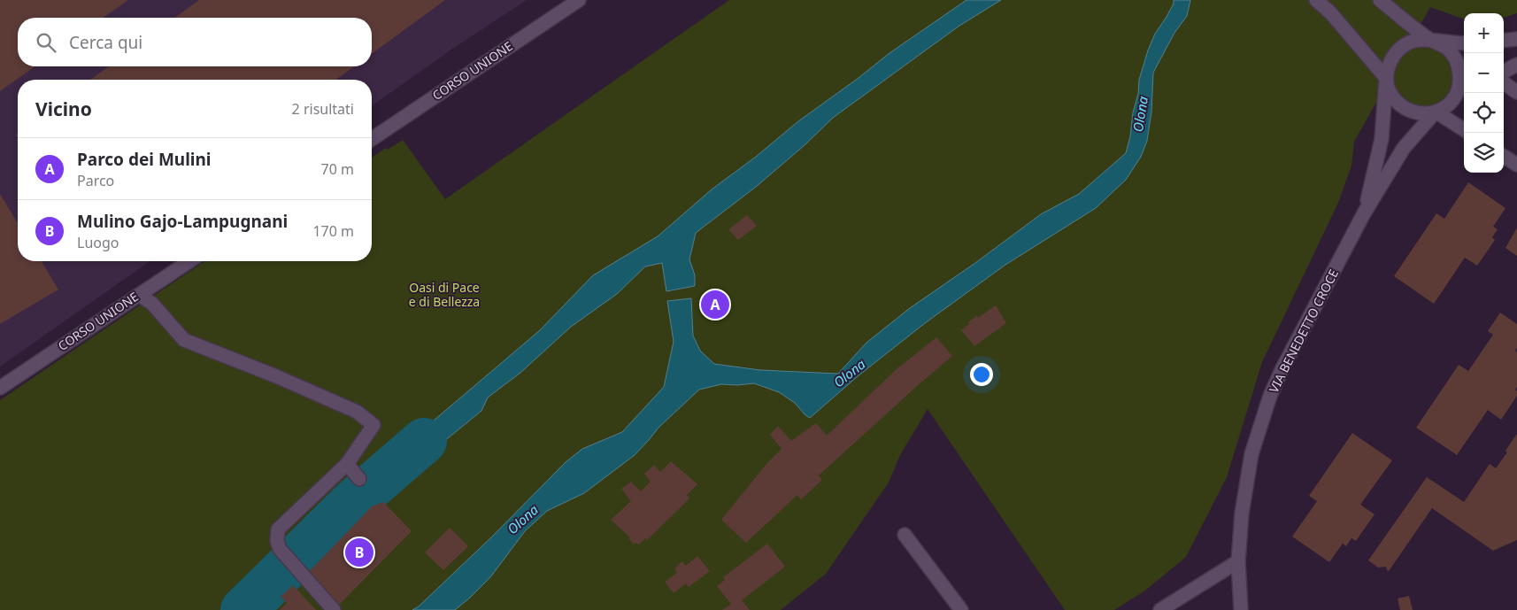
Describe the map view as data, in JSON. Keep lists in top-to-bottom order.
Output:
{
  "streets": {
    "street": ["CORSO UNIONE", "VIA BENEDETTO CROCE"]
  },
  "water": ["Olona"],
  "parks": ["Oasi di Pace e di Bellezza"],
  "page": {
    "map_buttons": ["+", "−"],
    "search": "Cerca qui",
    "heading": ["Vicino", "2 risultati"],
    "list": [
      {
        "mark": "A",
        "name": "Parco dei Mulini",
        "note": "Parco",
        "value": "70 m"
      },
      {
        "mark": "B",
        "name": "Mulino Gajo-Lampugnani",
        "note": "Luogo",
        "value": "170 m"
      }
    ],
    "pins": ["A", "B"]
  }
}
